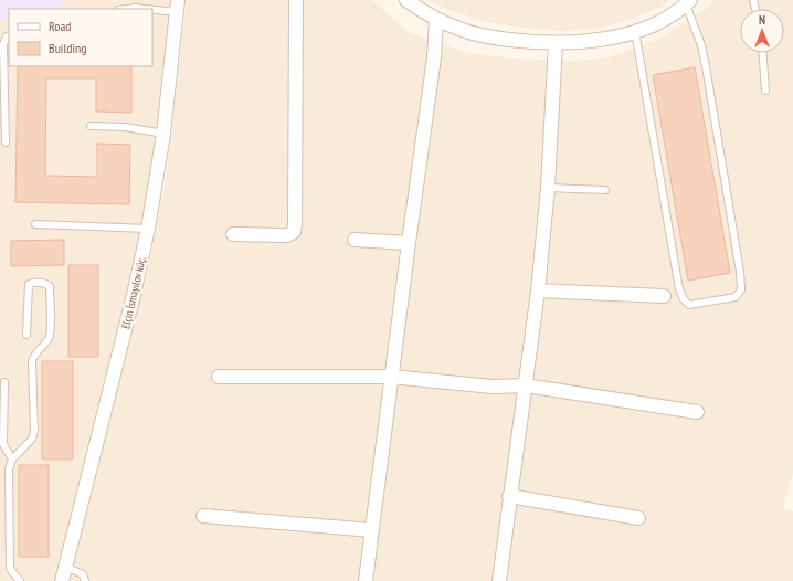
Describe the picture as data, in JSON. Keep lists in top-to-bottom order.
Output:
{
  "streets": {
    "street": ["Elçin İsmayılov küç."]
  },
  "legend": ["Road", "Building"],
  "north": "top"
}
